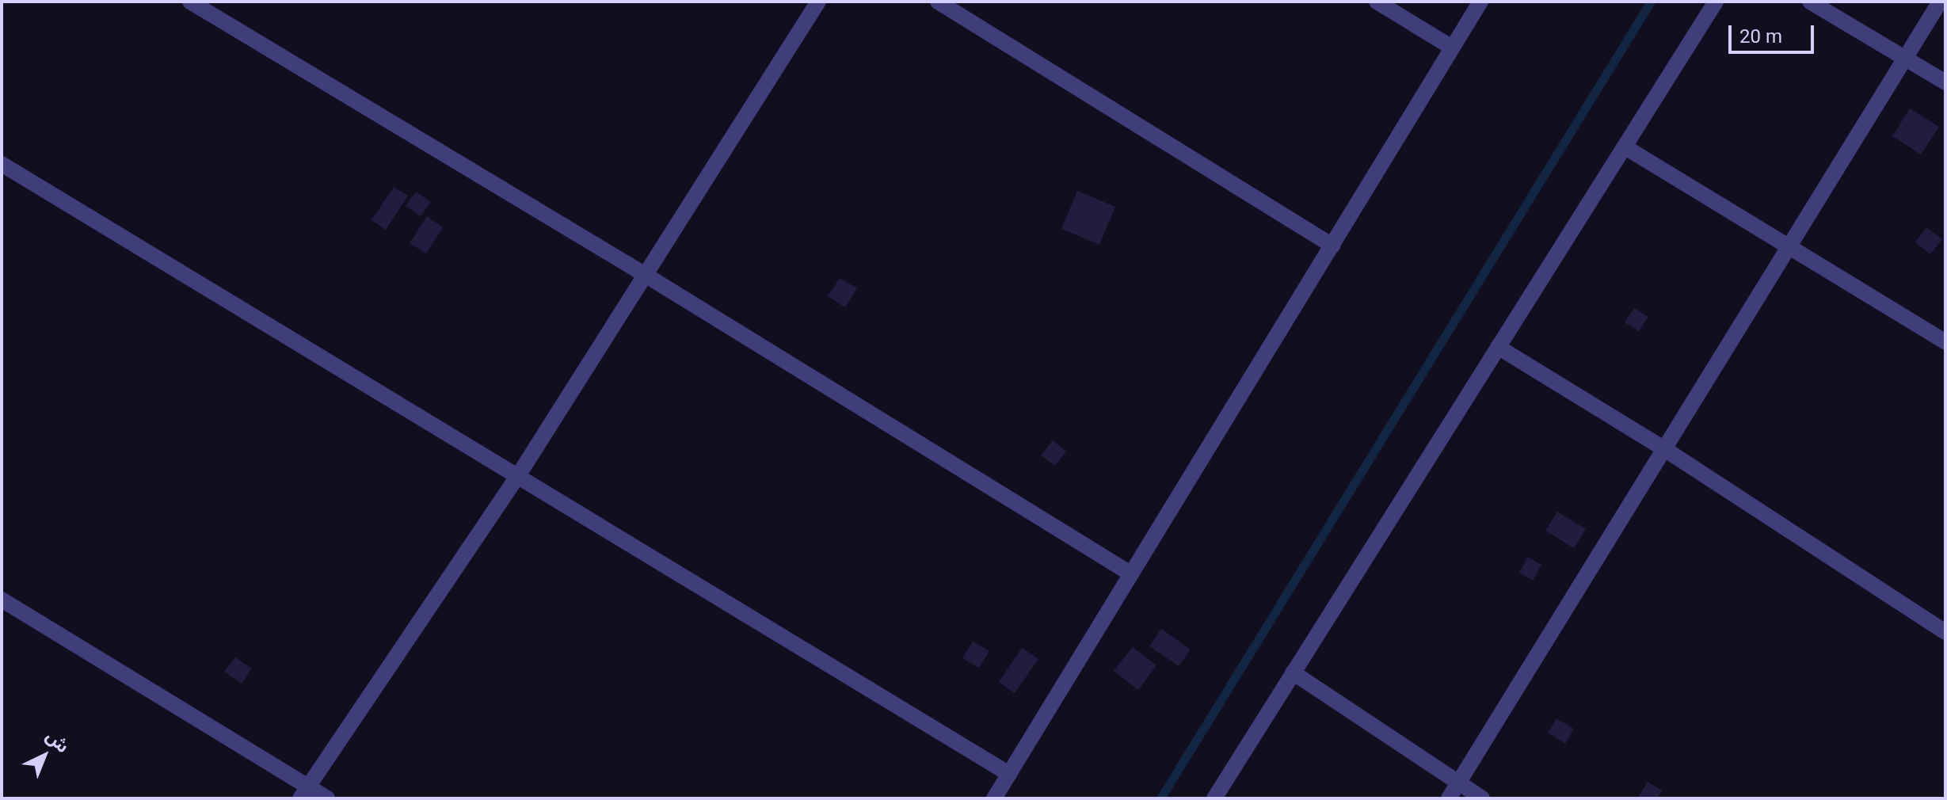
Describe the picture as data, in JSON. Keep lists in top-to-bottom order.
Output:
{
  "scale_bar": "20 m",
  "north": "top right"
}
